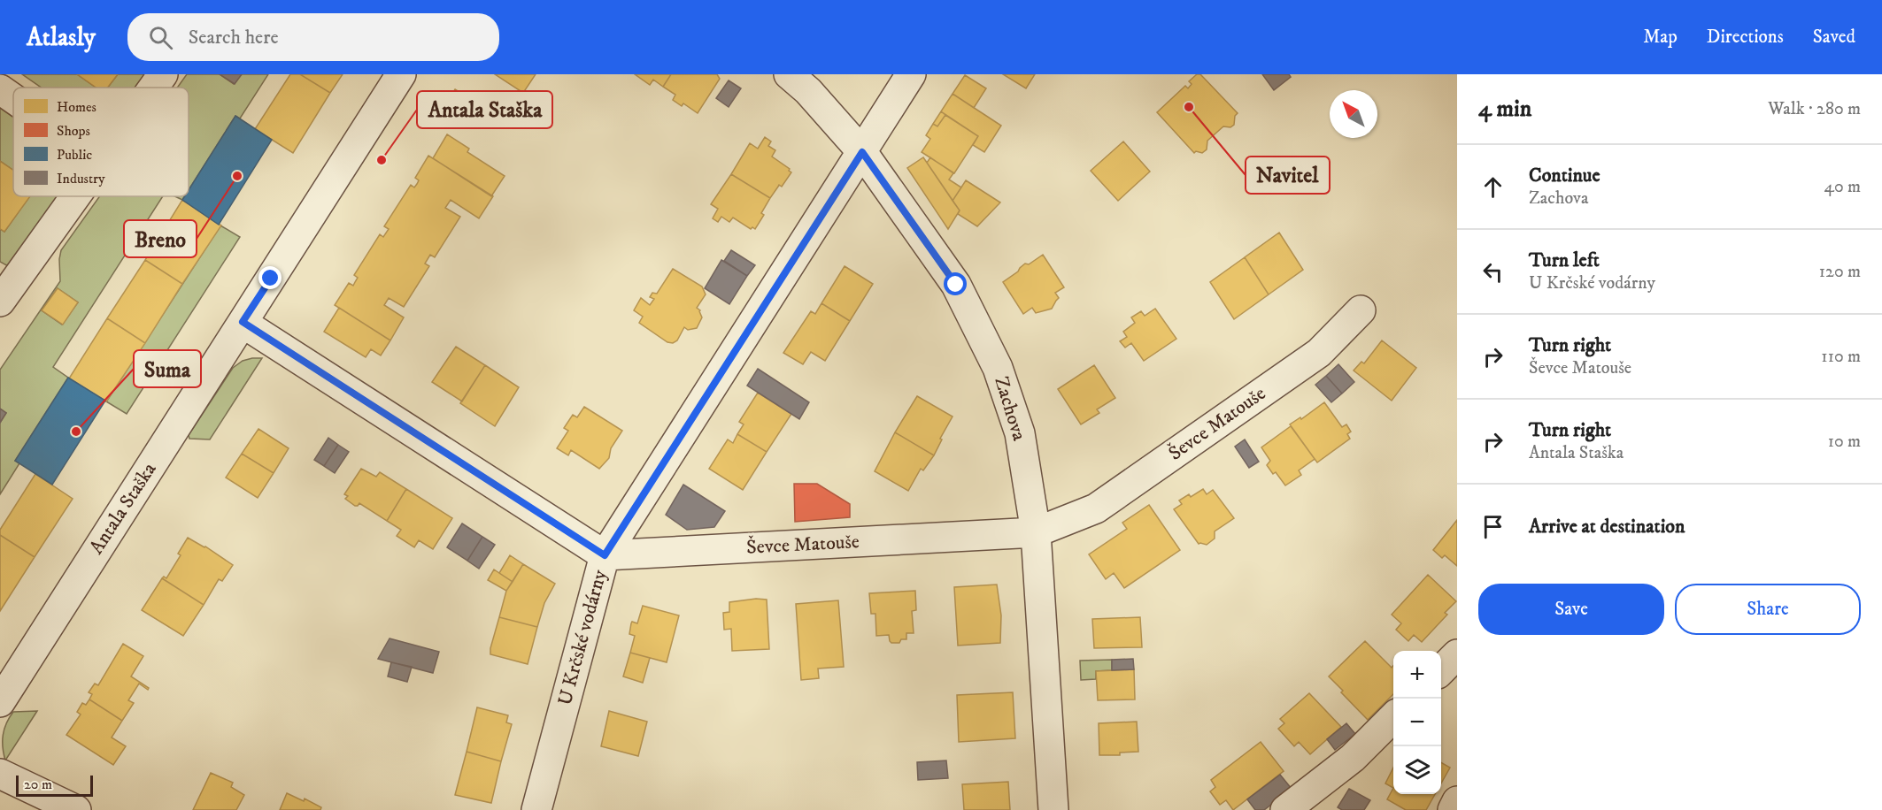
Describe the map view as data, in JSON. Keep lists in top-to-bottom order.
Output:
{
  "streets": {
    "street": [
      "Zachova",
      "Ševce Matouše",
      "Antala Staška",
      "U Krčské vodárny"
    ]
  },
  "crossings": [
    ["Zachova", "Ševce Matouše"],
    ["Zachova", "U Krčské vodárny"],
    ["Ševce Matouše", "U Krčské vodárny"]
  ],
  "places": [
    "Navitel",
    "Antala Staška",
    "Breno",
    "Suma"
  ],
  "legend": [
    "Homes",
    "Shops",
    "Public",
    "Industry"
  ],
  "scale_bar": "20 m",
  "north": "top left",
  "page": {
    "header": "Atlasly",
    "search": "Search here",
    "nav": ["Map", "Directions", "Saved"],
    "heading": ["4 min", "Walk · 280 m"],
    "list": [
      ["Continue", "Zachova", "40 m"],
      ["Turn left", "U Krčské vodárny", "120 m"],
      ["Turn right", "Ševce Matouše", "110 m"],
      ["Turn right", "Antala Staška", "10 m"],
      "Arrive at destination"
    ],
    "buttons": ["Save", "Share"],
    "map_buttons": ["+", "−"],
    "scale": "20 m"
  }
}
